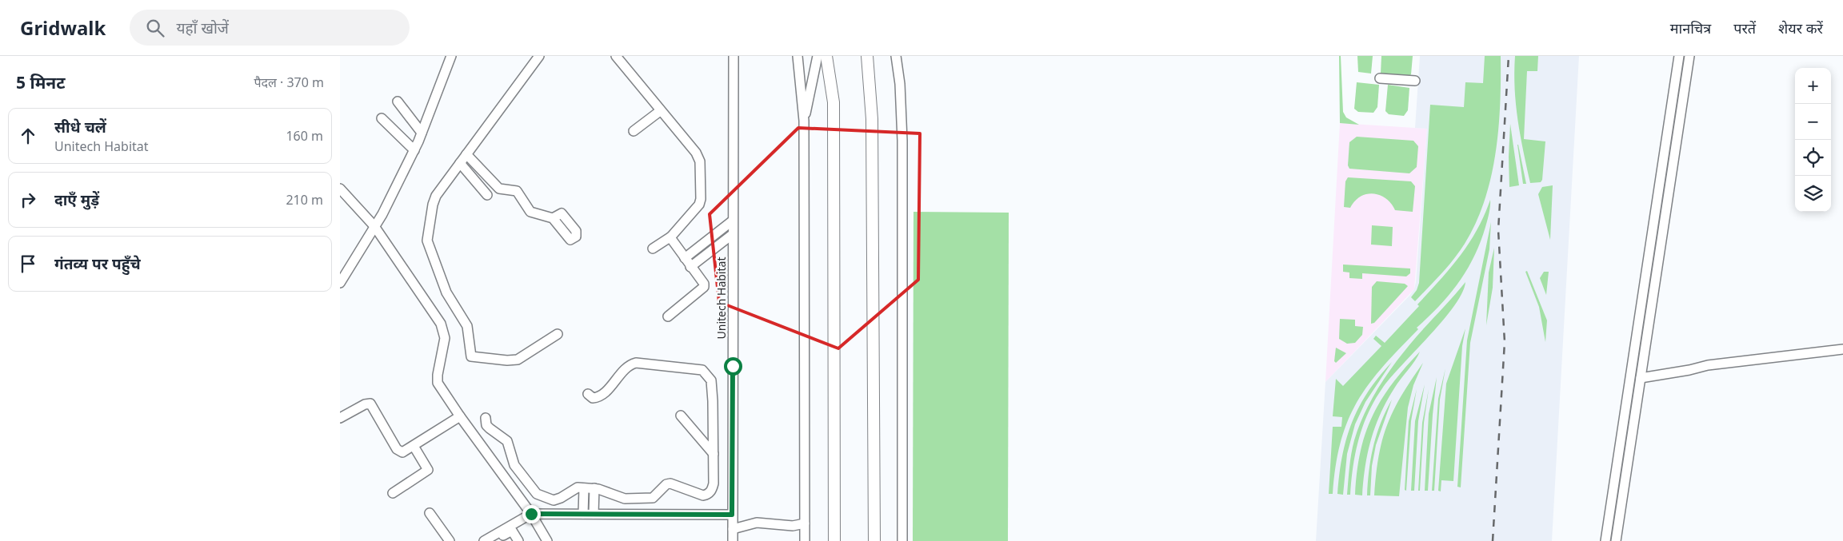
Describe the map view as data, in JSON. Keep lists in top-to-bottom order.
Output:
{
  "streets": {
    "street": ["Unitech Habitat"]
  },
  "page": {
    "header": "Gridwalk",
    "search": "यहाँ खोजें",
    "nav": ["मानचित्र", "परतें", "शेयर करें"],
    "heading": ["5 मिनट", "पैदल · 370 m"],
    "map_buttons": ["+", "−"],
    "list": [
      ["सीधे चलें", "Unitech Habitat", "160 m"],
      ["दाएँ मुड़ें", "210 m"],
      "गंतव्य पर पहुँचे"
    ]
  }
}
